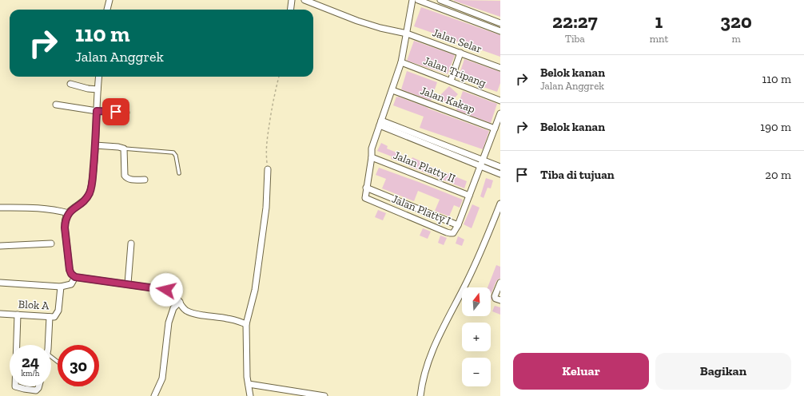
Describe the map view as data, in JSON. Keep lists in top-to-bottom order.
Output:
{
  "streets": {
    "street": [
      "Jalan Selar",
      "Jalan Tripang",
      "Jalan Kakap",
      "Jalan Platty II",
      "Jalan Platty I",
      "Blok A"
    ]
  },
  "crossings": [
    ["Jalan Selar", "Jalan Platty I"],
    ["Jalan Tripang", "Jalan Platty I"],
    ["Jalan Kakap", "Jalan Platty I"],
    ["Jalan Platty II", "Jalan Platty I"]
  ],
  "north": "top",
  "page": {
    "eta": [
      "22:27",
      "Tiba",
      "1",
      "mnt",
      "320",
      "m"
    ],
    "turn": ["110 m", "Jalan Anggrek"],
    "list": [
      {
        "name": "Belok kanan",
        "note": "Jalan Anggrek",
        "value": "110 m"
      },
      {
        "name": "Belok kanan",
        "value": "190 m"
      },
      {
        "name": "Tiba di tujuan",
        "value": "20 m"
      }
    ],
    "map_buttons": ["+", "−"],
    "speed": "24 km/h",
    "limit": "30",
    "buttons": ["Keluar", "Bagikan"]
  }
}
